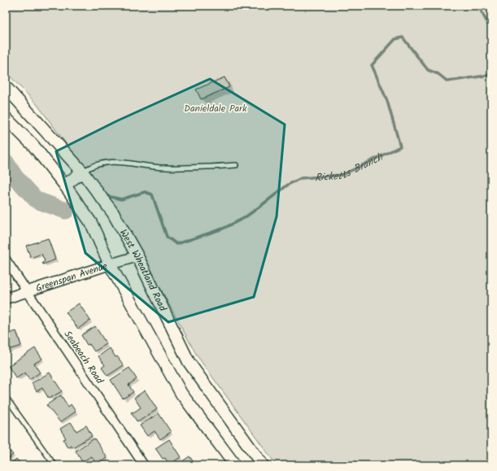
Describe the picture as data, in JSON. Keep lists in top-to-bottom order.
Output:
{
  "streets": {
    "main road": ["West Wheatland Road"],
    "street": ["Greenspan Avenue", "Seabeach Road"]
  },
  "crossings": [
    ["West Wheatland Road", "Greenspan Avenue"],
    ["Greenspan Avenue", "Seabeach Road"]
  ],
  "water": ["Ricketts Branch"],
  "parks": ["Danieldale Park"]
}
